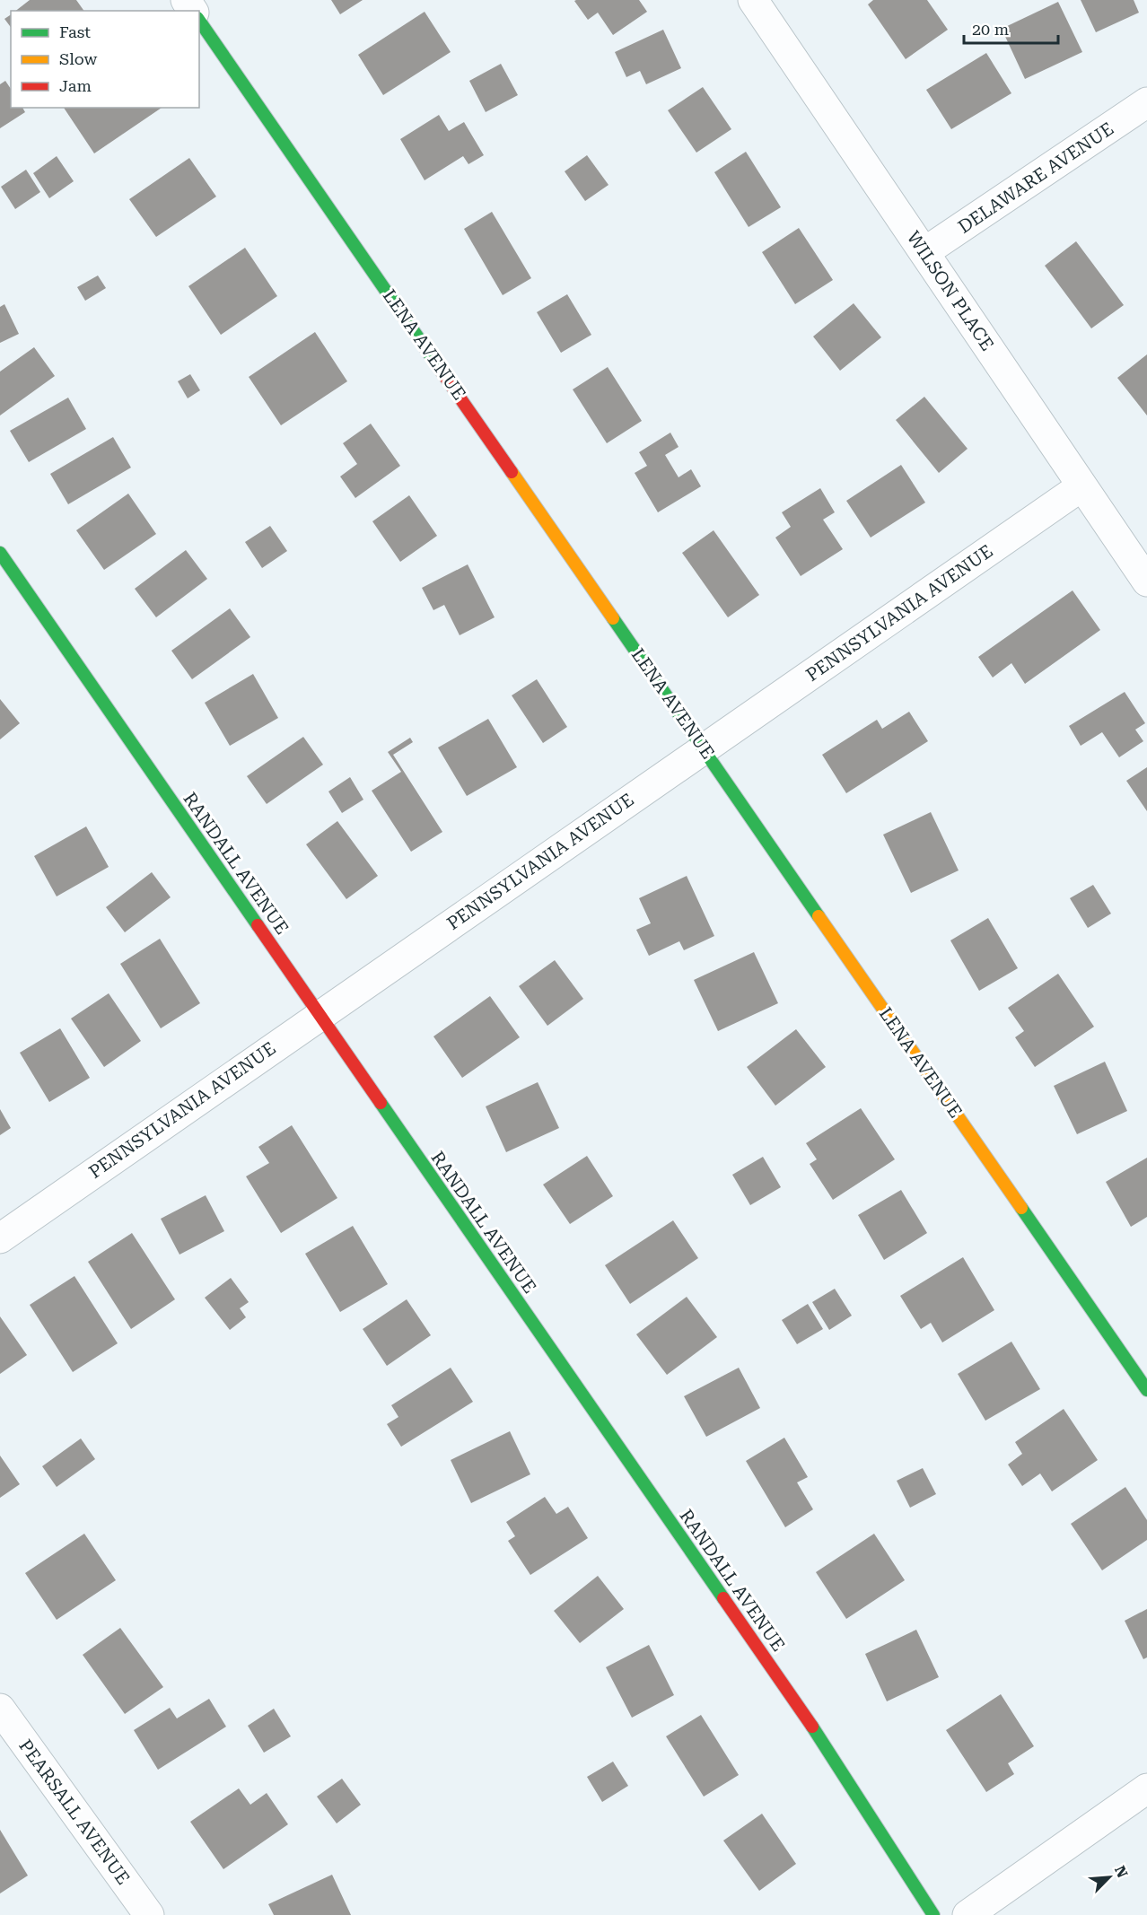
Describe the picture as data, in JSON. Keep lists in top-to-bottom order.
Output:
{
  "streets": {
    "street": [
      "DELAWARE AVENUE",
      "WILSON PLACE",
      "LENA AVENUE",
      "PENNSYLVANIA AVENUE",
      "RANDALL AVENUE",
      "PEARSALL AVENUE"
    ]
  },
  "crossings": [
    ["DELAWARE AVENUE", "WILSON PLACE"],
    ["WILSON PLACE", "PENNSYLVANIA AVENUE"],
    ["LENA AVENUE", "PENNSYLVANIA AVENUE"],
    ["PENNSYLVANIA AVENUE", "RANDALL AVENUE"]
  ],
  "legend": ["Fast", "Slow", "Jam"],
  "scale_bar": "20 m",
  "north": "top right"
}
